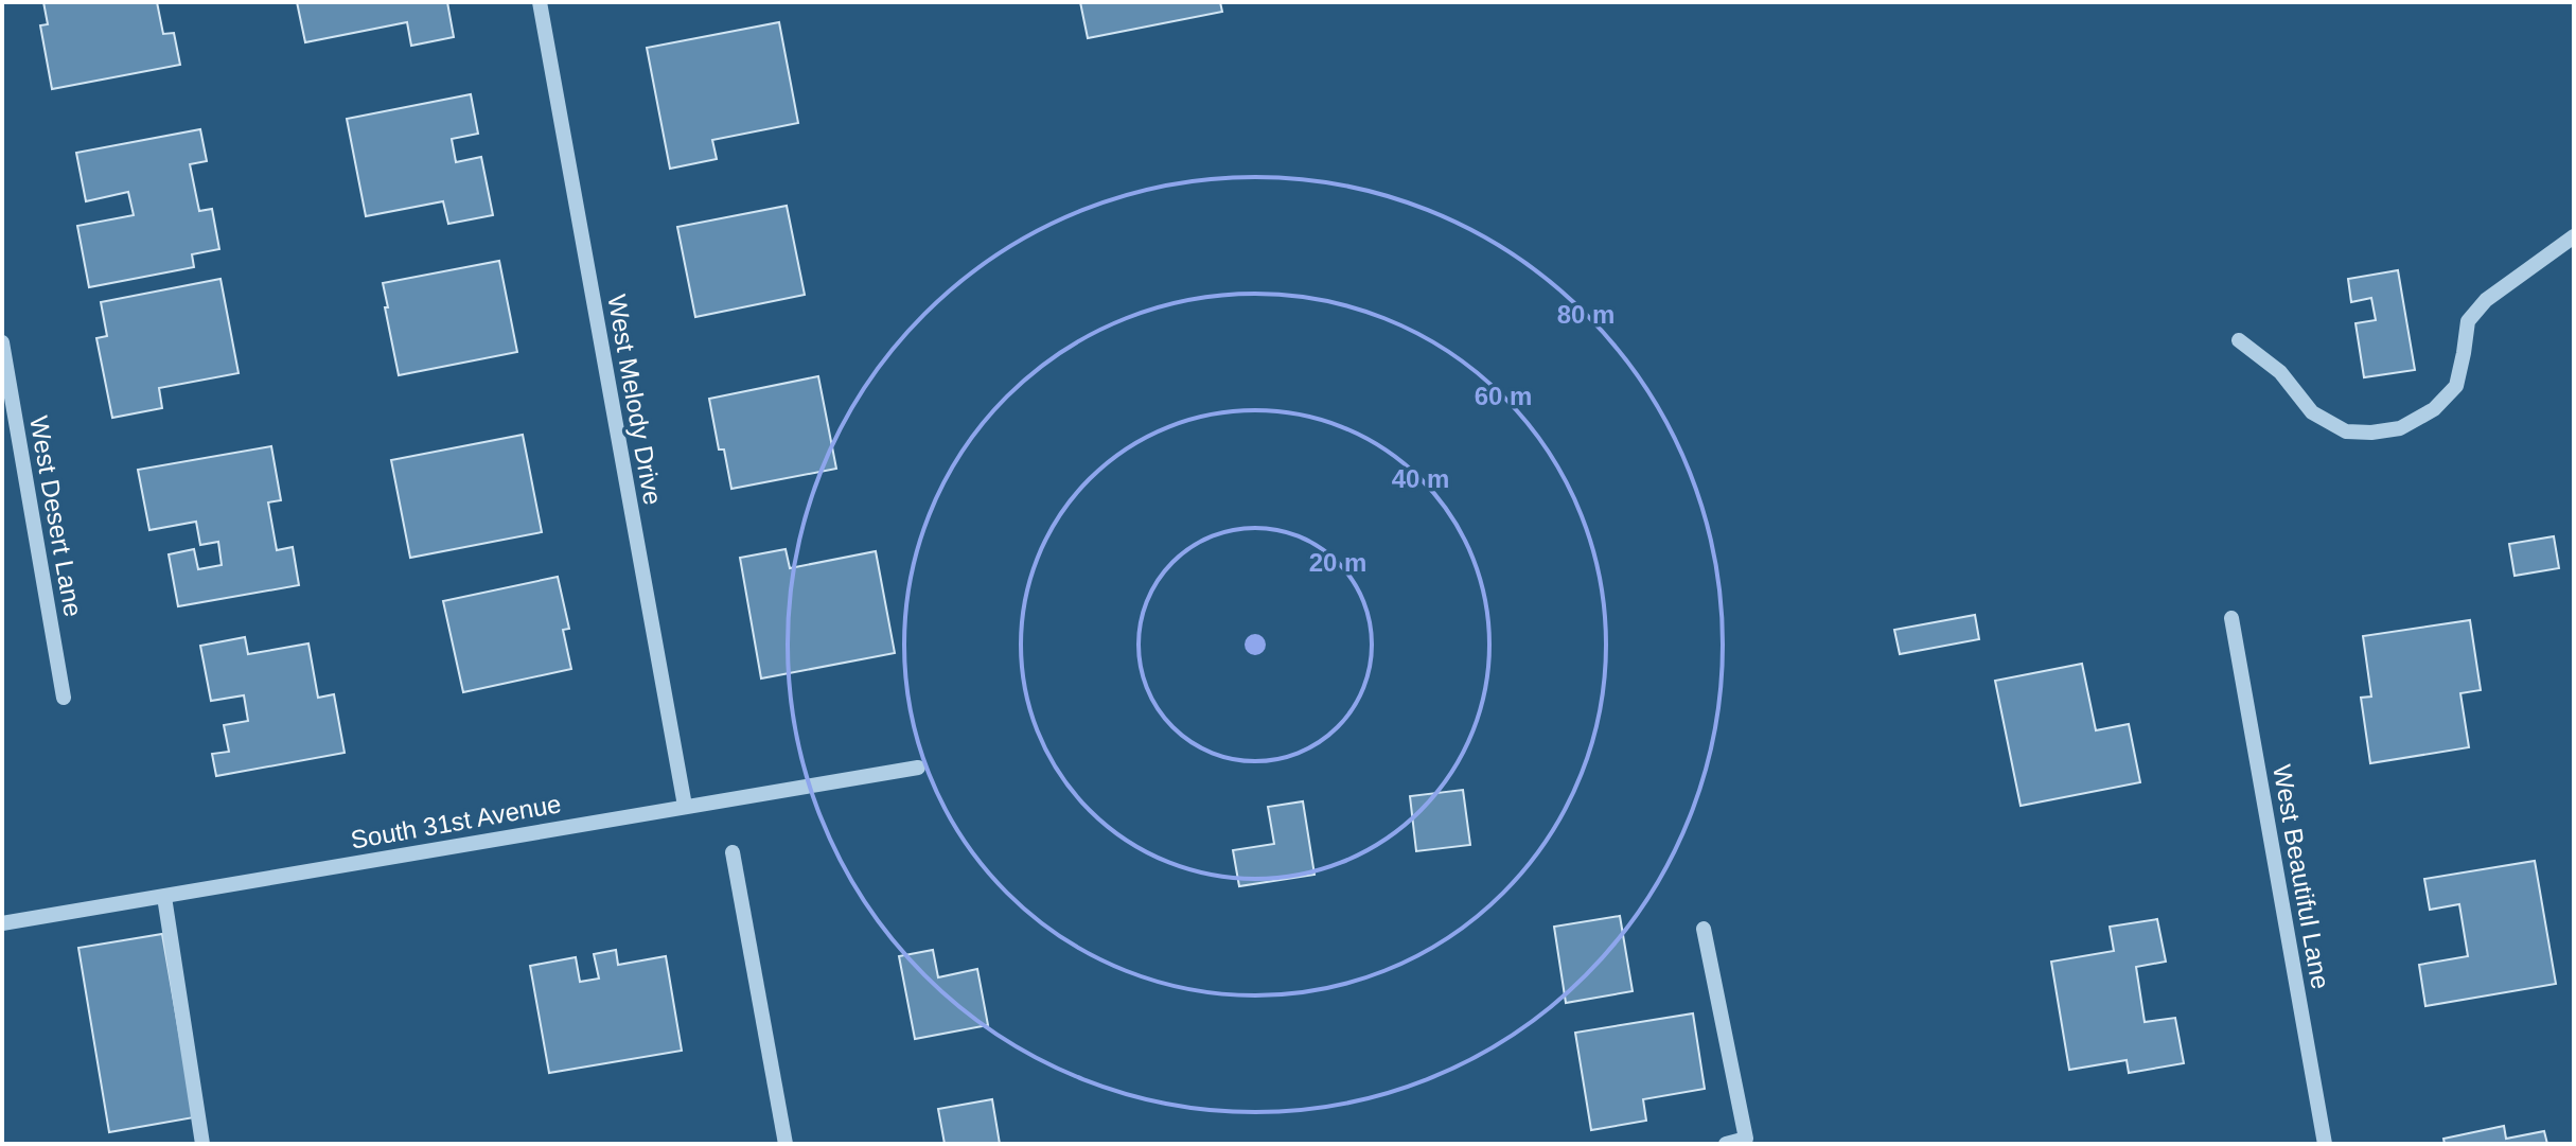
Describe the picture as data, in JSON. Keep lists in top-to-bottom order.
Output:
{
  "streets": {
    "street": [
      "West Melody Drive",
      "West Desert Lane",
      "South 31st Avenue",
      "West Beautiful Lane"
    ]
  },
  "crossings": [
    ["West Melody Drive", "South 31st Avenue"]
  ],
  "rings": [
    "80 m",
    "60 m",
    "40 m",
    "20 m"
  ]
}
